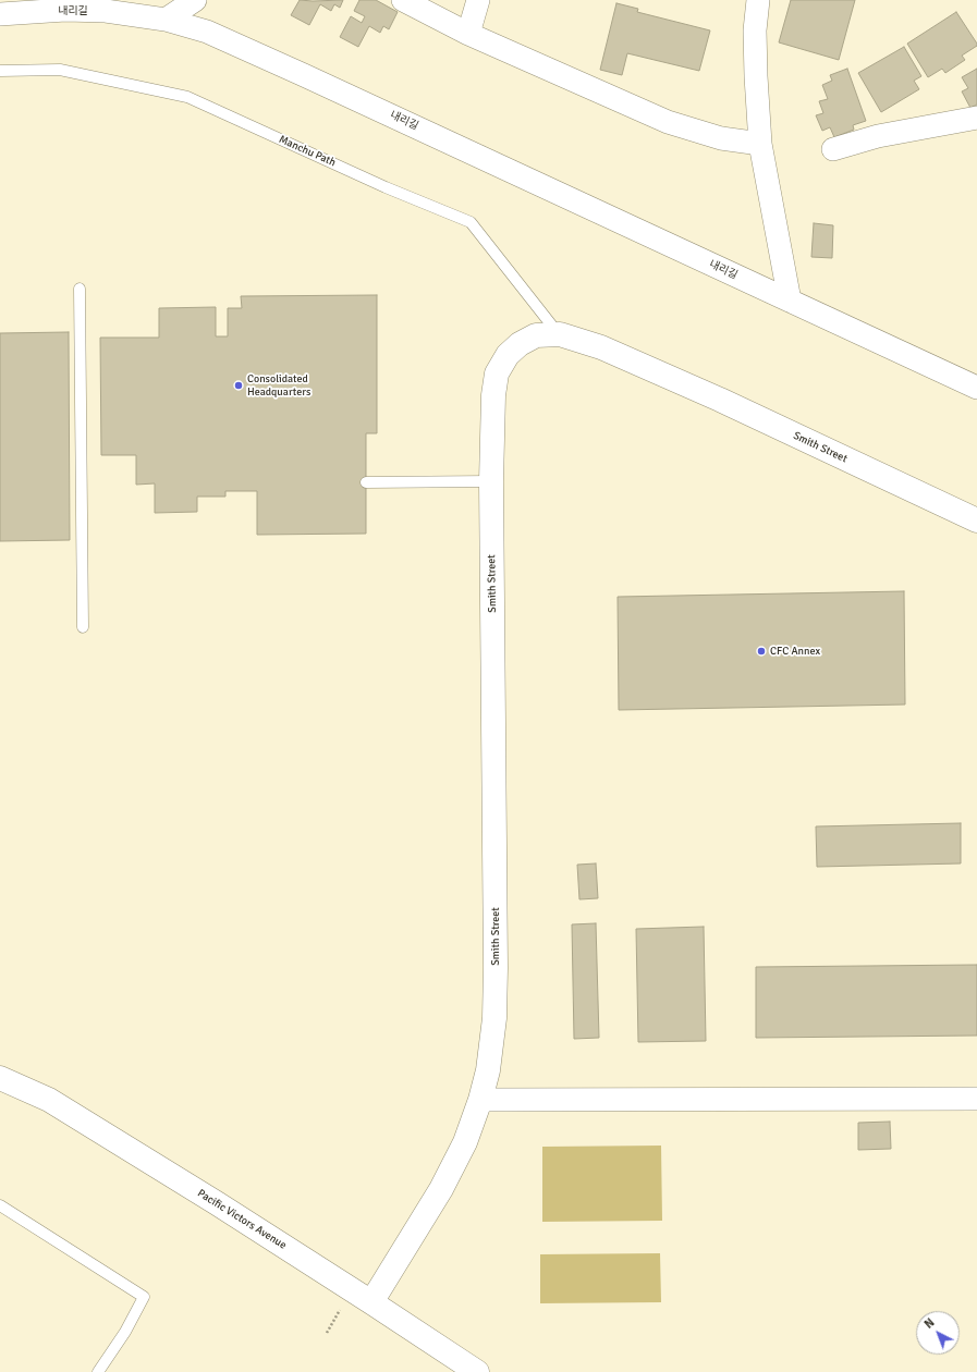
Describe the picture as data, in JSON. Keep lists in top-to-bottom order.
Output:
{
  "streets": {
    "street": ["내리길", "Smith Street", "Pacific Victors Avenue"],
    "lane": ["Manchu Path"]
  },
  "crossings": [
    ["Manchu Path", "Smith Street"],
    ["Smith Street", "Pacific Victors Avenue"]
  ],
  "places": ["Consolidated Headquarters", "CFC Annex"],
  "north": "top left"
}
